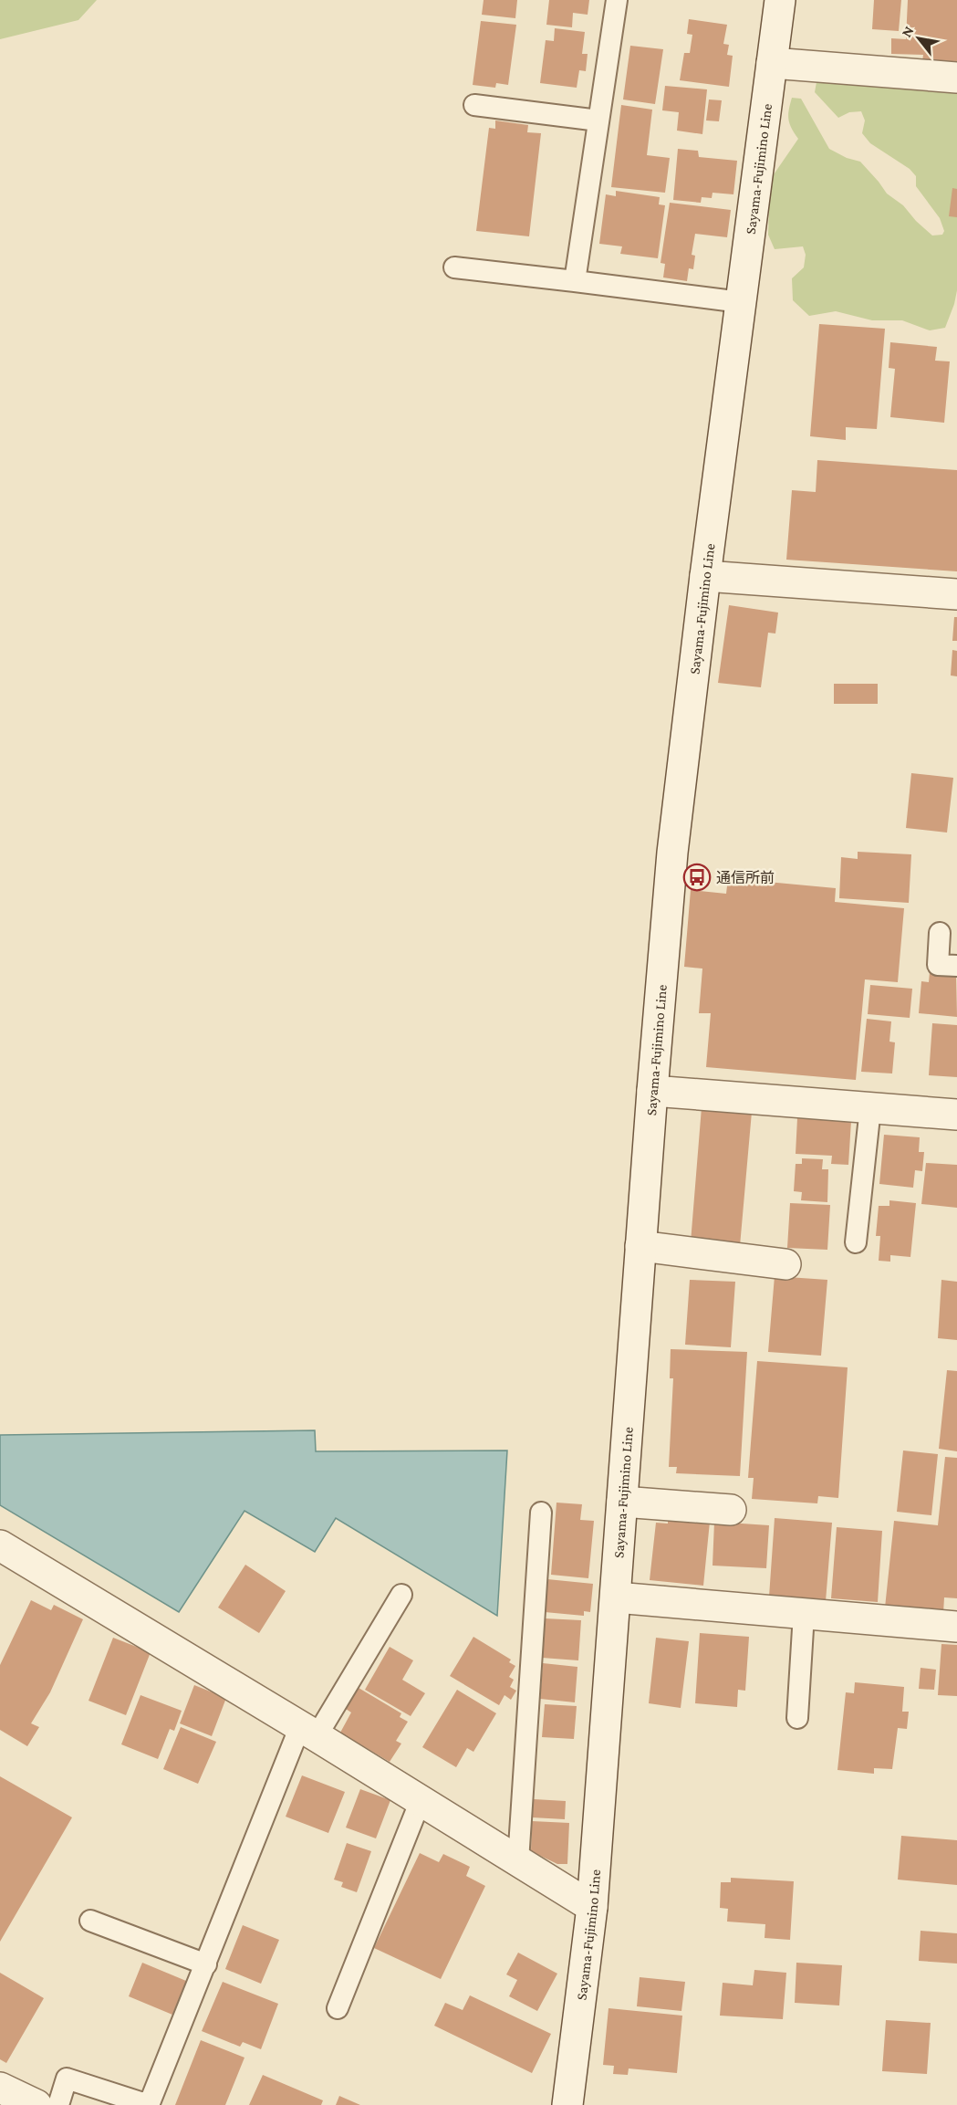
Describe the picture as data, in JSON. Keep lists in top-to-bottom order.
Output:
{
  "streets": {
    "main road": ["Sayama-Fujimino Line"]
  },
  "places": {
    "bus stop": ["通信所前"]
  },
  "north": "top left"
}
